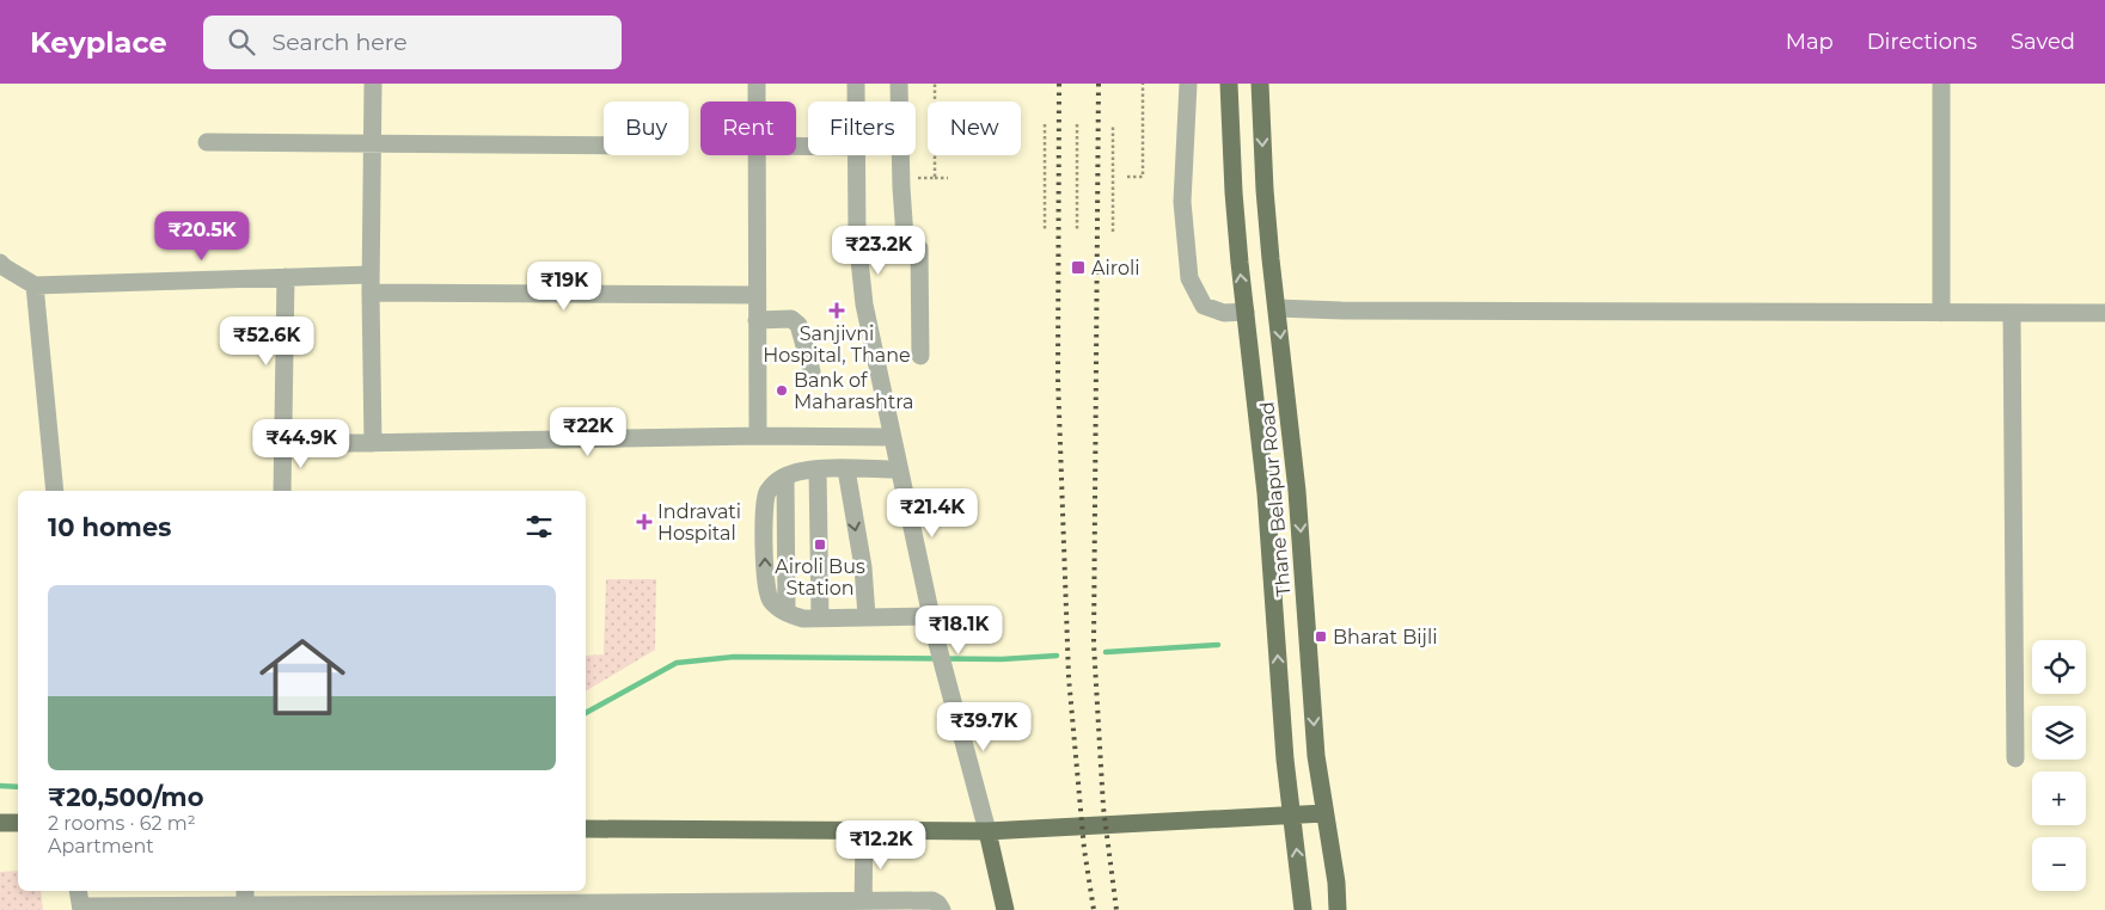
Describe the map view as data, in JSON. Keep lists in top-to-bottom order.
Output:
{
  "streets": {
    "main road": ["Thane Belapur Road"]
  },
  "places": {
    "transit": ["Airoli", "Airoli Bus Station", "Bharat Bijli"],
    "health": ["Sanjivni Hospital, Thane", "Indravati Hospital"],
    "other": ["Bank of Maharashtra"]
  },
  "page": {
    "header": "Keyplace",
    "search": "Search here",
    "nav": ["Map", "Directions", "Saved"],
    "chip": [
      "Buy",
      "Rent",
      "Filters",
      "New"
    ],
    "price": [
      "₹20.5K",
      "₹23.2K",
      "₹19K",
      "₹52.6K",
      "₹22K",
      "₹44.9K",
      "₹21.4K",
      "₹18.1K",
      "₹39.7K",
      "₹12.2K"
    ],
    "heading": "10 homes",
    "list": [
      {
        "name": "₹20,500/mo",
        "note": "2 rooms · 62 m² · Apartment"
      }
    ],
    "map_buttons": ["+", "−"]
  }
}
